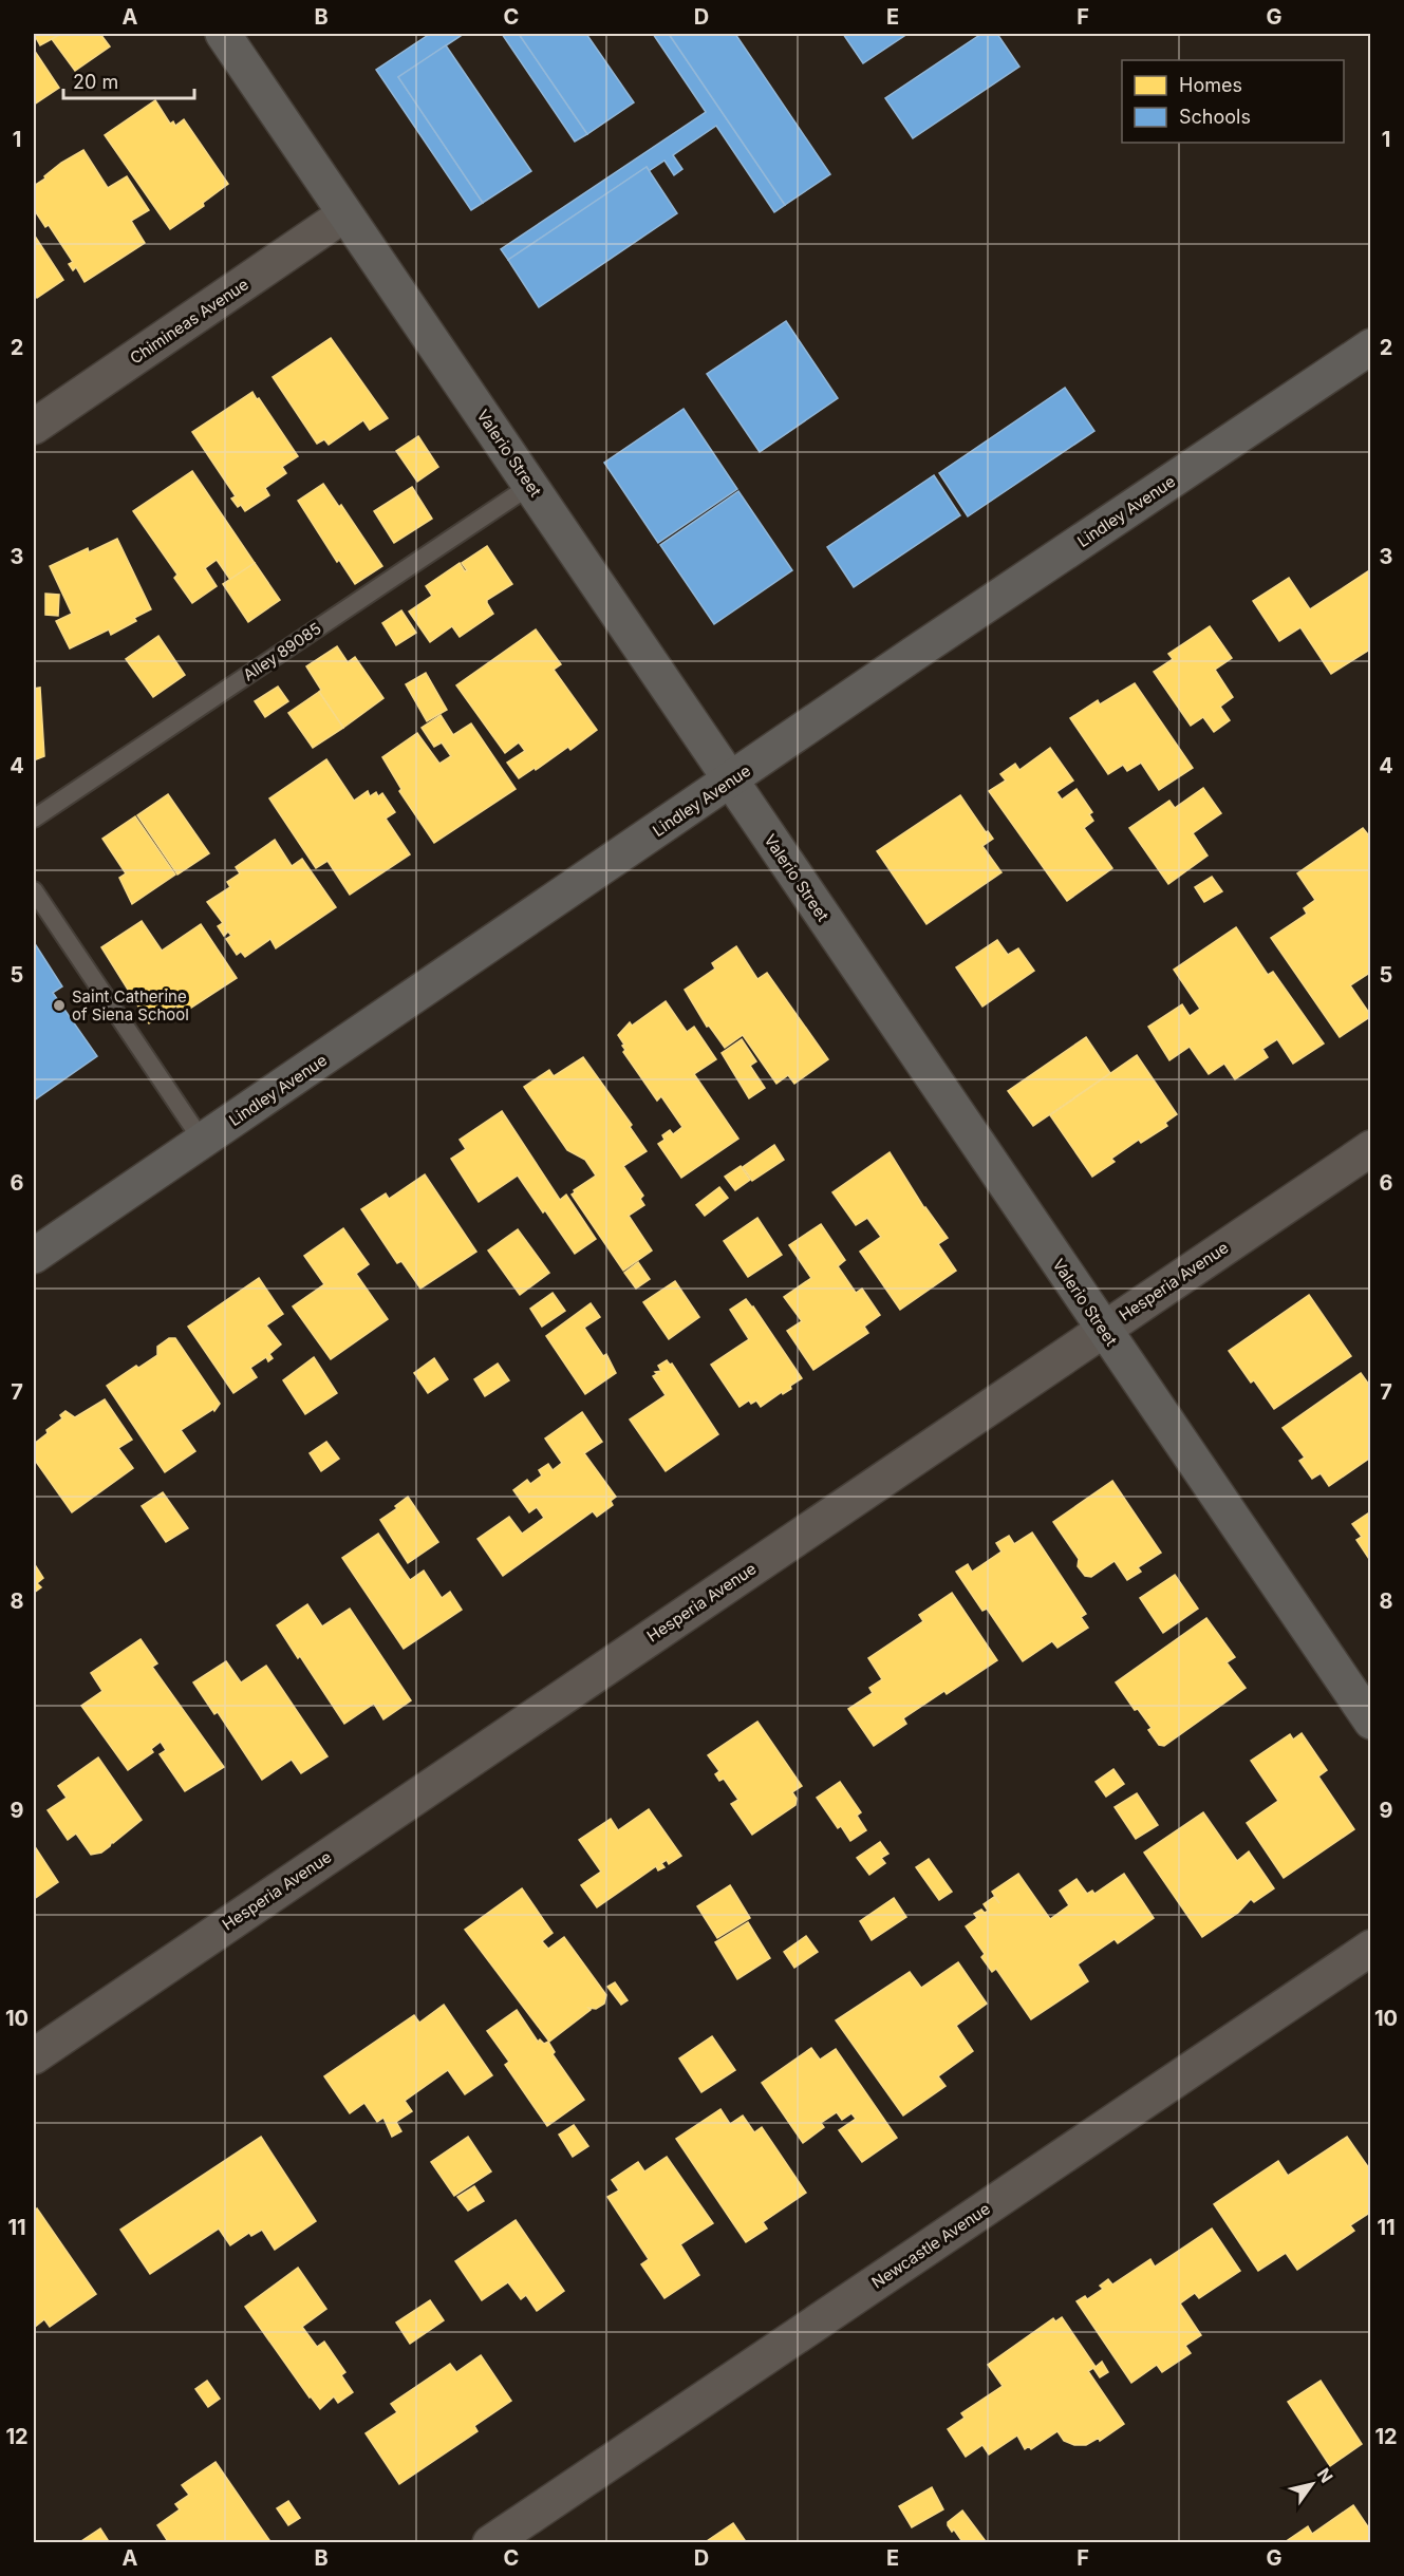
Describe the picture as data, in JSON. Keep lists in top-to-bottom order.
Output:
{
  "streets": {
    "street": [
      "Chimineas Avenue",
      "Valerio Street",
      "Lindley Avenue",
      "Hesperia Avenue",
      "Newcastle Avenue"
    ],
    "lane": ["Alley 89085"]
  },
  "crossings": [
    ["Chimineas Avenue", "Valerio Street"],
    ["Valerio Street", "Lindley Avenue"],
    ["Valerio Street", "Alley 89085"],
    ["Valerio Street", "Hesperia Avenue"]
  ],
  "places": ["Saint Catherine of Siena School"],
  "legend": ["Homes", "Schools"],
  "scale_bar": "20 m",
  "north": "top right",
  "grid": {
    "columns": [
      "A",
      "B",
      "C",
      "D",
      "E",
      "F",
      "G"
    ],
    "rows": [
      "1",
      "2",
      "3",
      "4",
      "5",
      "6",
      "7",
      "8",
      "9",
      "10",
      "11",
      "12"
    ]
  }
}
